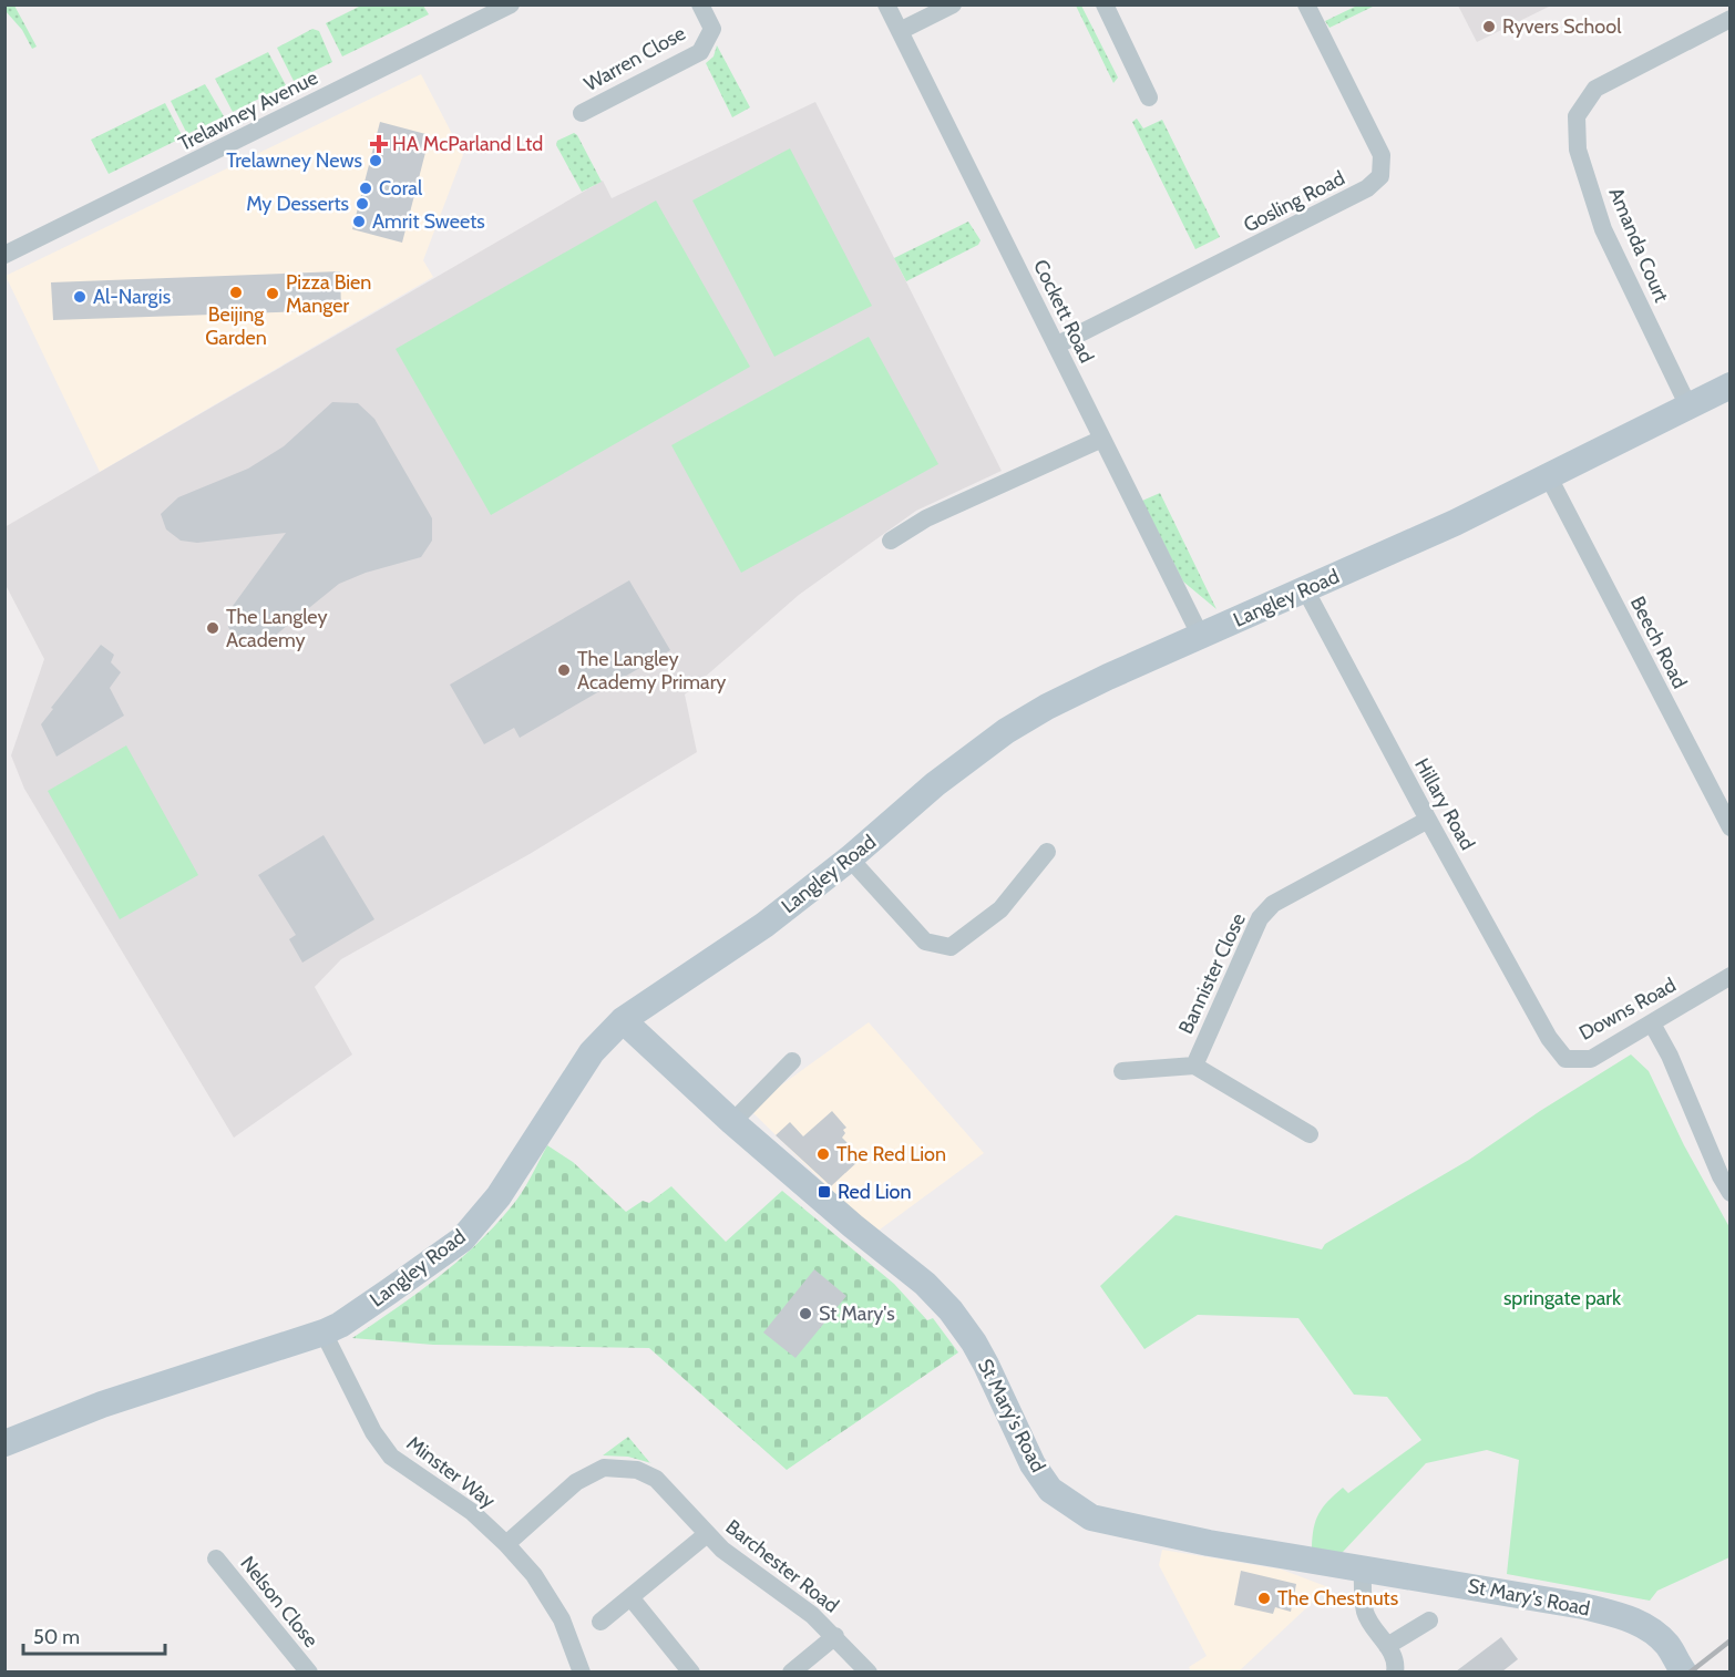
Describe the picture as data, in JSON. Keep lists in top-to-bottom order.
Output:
{
  "streets": {
    "street": [
      "Warren Close",
      "Trelawney Avenue",
      "Gosling Road",
      "Amanda Court",
      "Cockett Road",
      "Langley Road",
      "Beech Road",
      "Hillary Road",
      "Bannister Close",
      "Downs Road",
      "St Mary's Road",
      "Minster Way",
      "Barchester Road",
      "Nelson Close"
    ]
  },
  "crossings": [
    ["Gosling Road", "Cockett Road"],
    ["Amanda Court", "Langley Road"],
    ["Cockett Road", "Langley Road"],
    ["Langley Road", "Beech Road"],
    ["Langley Road", "Hillary Road"],
    ["Langley Road", "St Mary's Road"],
    ["Langley Road", "Minster Way"],
    ["Hillary Road", "Bannister Close"],
    ["Hillary Road", "Downs Road"],
    ["Minster Way", "Barchester Road"]
  ],
  "parks": ["springate park"],
  "places": {
    "other": [
      "Ryvers School",
      "Trelawney News",
      "Coral",
      "My Desserts",
      "Amrit Sweets",
      "Beijing Garden",
      "Pizza Bien Manger",
      "Al-Nargis",
      "The Langley Academy",
      "The Langley Academy Primary",
      "The Red Lion",
      "St Mary's",
      "The Chestnuts"
    ],
    "health": ["HA McParland Ltd"],
    "transit": ["Red Lion"]
  },
  "scale_bar": "50 m"
}
